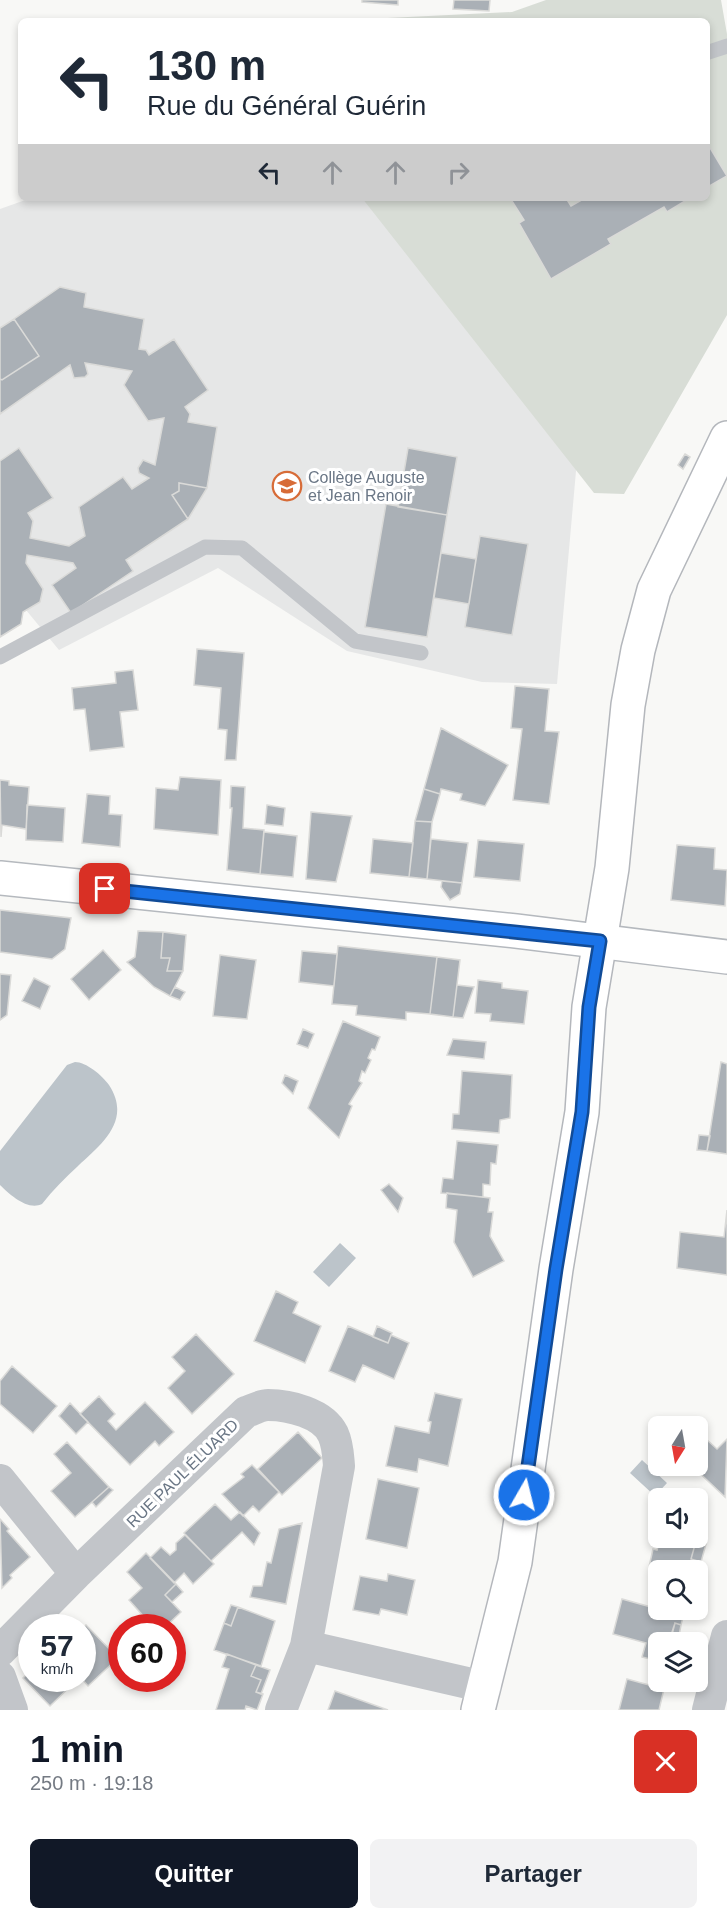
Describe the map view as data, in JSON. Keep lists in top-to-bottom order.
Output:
{
  "streets": {
    "street": ["RUE PAUL ÉLUARD"]
  },
  "places": {
    "school or university": ["Collège Auguste et Jean Renoir"]
  },
  "north": "bottom",
  "page": {
    "turn": ["130 m", "Rue du Général Guérin"],
    "speed": "57 km/h",
    "limit": "60",
    "heading": ["1 min", "250 m · 19:18"],
    "buttons": ["Quitter", "Partager"]
  }
}
